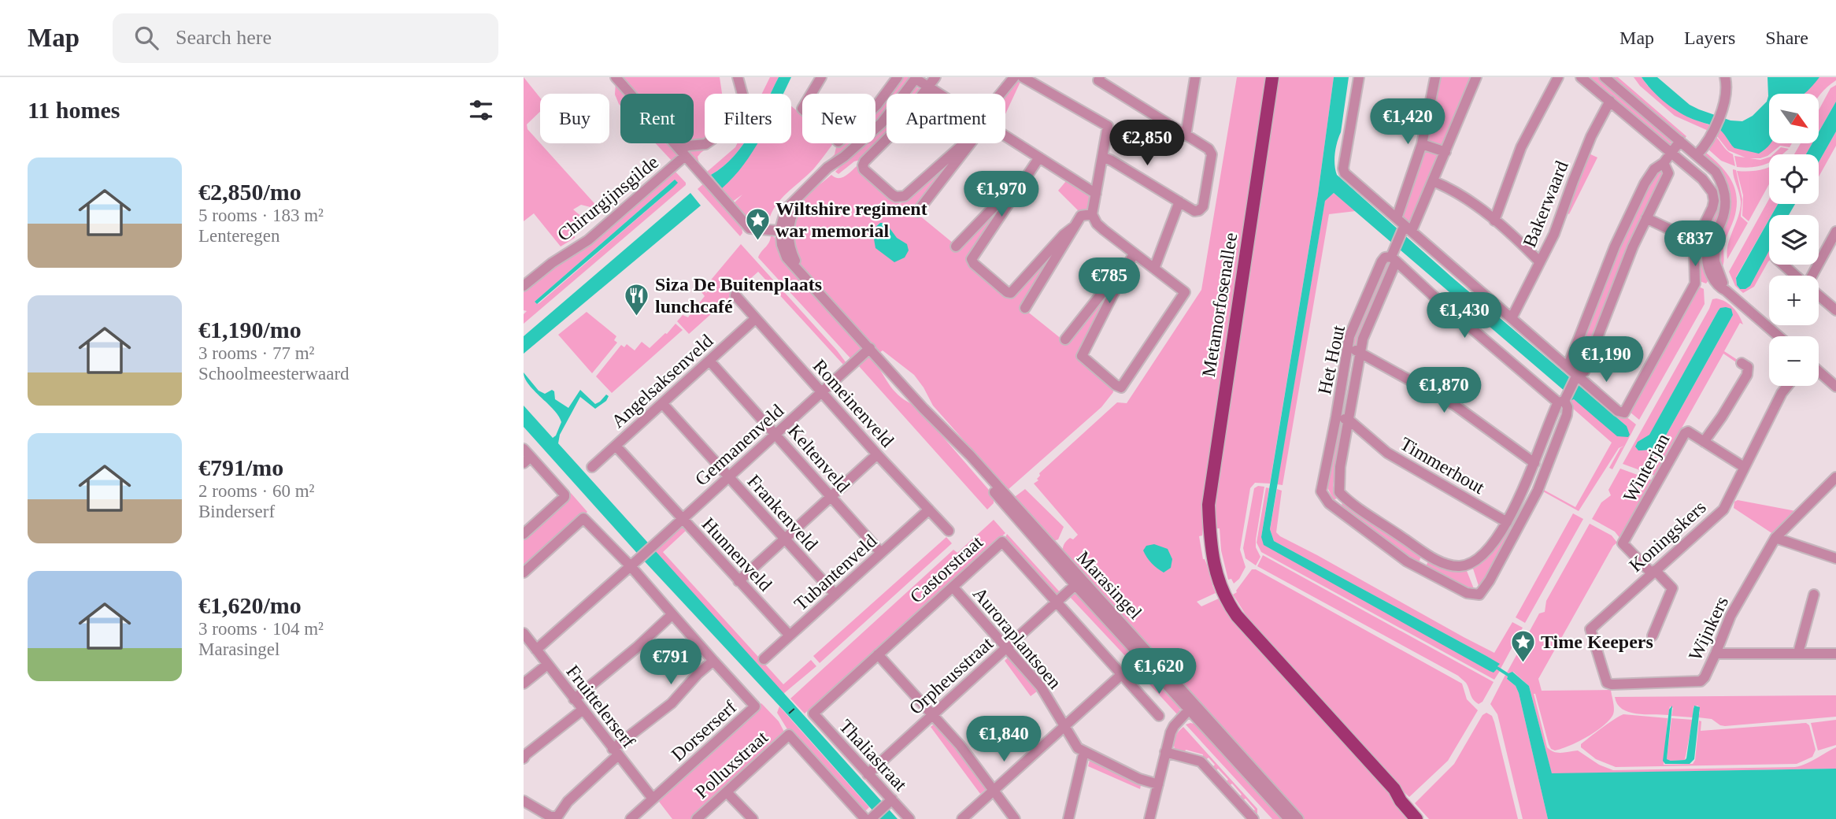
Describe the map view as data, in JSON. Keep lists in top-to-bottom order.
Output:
{
  "streets": {
    "main road": ["Metamorfosenallee"],
    "street": [
      "Chirurgijnsgilde",
      "Bakerwaard",
      "Het Hout",
      "Angelsaksenveld",
      "Romeinenveld",
      "Germanenveld",
      "Keltenveld",
      "Timmerhout",
      "Winterjan",
      "Frankenveld",
      "Koningskers",
      "Hunnenveld",
      "Castorstraat",
      "Tubantenveld",
      "Marasingel",
      "Wijnkers",
      "Auroraplantsoen",
      "Orpheusstraat",
      "Fruittelerserf",
      "Dorserserf",
      "Thaliastraat",
      "Polluxstraat"
    ]
  },
  "crossings": [
    ["Het Hout", "Timmerhout"],
    ["Angelsaksenveld", "Romeinenveld"],
    ["Angelsaksenveld", "Keltenveld"],
    ["Angelsaksenveld", "Frankenveld"],
    ["Angelsaksenveld", "Hunnenveld"],
    ["Romeinenveld", "Germanenveld"],
    ["Romeinenveld", "Tubantenveld"],
    ["Germanenveld", "Keltenveld"],
    ["Germanenveld", "Frankenveld"],
    ["Germanenveld", "Hunnenveld"],
    ["Germanenveld", "Marasingel"],
    ["Germanenveld", "Fruittelerserf"],
    ["Keltenveld", "Tubantenveld"],
    ["Winterjan", "Koningskers"],
    ["Frankenveld", "Tubantenveld"],
    ["Koningskers", "Wijnkers"],
    ["Hunnenveld", "Tubantenveld"],
    ["Castorstraat", "Auroraplantsoen"],
    ["Castorstraat", "Orpheusstraat"],
    ["Castorstraat", "Thaliastraat"],
    ["Marasingel", "Orpheusstraat"],
    ["Auroraplantsoen", "Orpheusstraat"],
    ["Orpheusstraat", "Thaliastraat"],
    ["Fruittelerserf", "Dorserserf"]
  ],
  "places": {
    "place": ["Wiltshire regiment war memorial", "Time Keepers"],
    "restaurant": ["Siza De Buitenplaats lunchcafé"]
  },
  "north": "bottom right",
  "page": {
    "header": "Map",
    "search": "Search here",
    "nav": ["Map", "Layers", "Share"],
    "heading": "11 homes",
    "map_buttons": ["+", "−"],
    "chip": [
      "Buy",
      "Rent",
      "Filters",
      "New",
      "Apartment"
    ],
    "price": [
      "€1,420",
      "€2,850",
      "€1,970",
      "€837",
      "€785",
      "€1,430",
      "€1,190",
      "€1,870",
      "€791",
      "€1,620",
      "€1,840"
    ],
    "list": [
      {
        "name": "€2,850/mo",
        "note": "5 rooms · 183 m² · Lenteregen"
      },
      {
        "name": "€1,190/mo",
        "note": "3 rooms · 77 m² · Schoolmeesterwaard"
      },
      {
        "name": "€791/mo",
        "note": "2 rooms · 60 m² · Binderserf"
      },
      {
        "name": "€1,620/mo",
        "note": "3 rooms · 104 m² · Marasingel"
      }
    ]
  }
}
